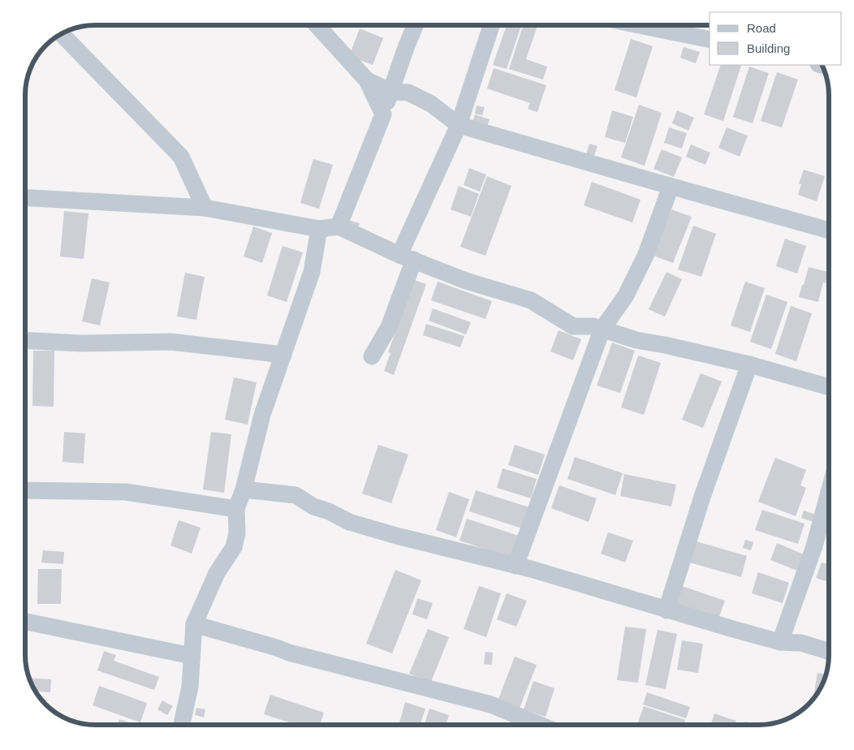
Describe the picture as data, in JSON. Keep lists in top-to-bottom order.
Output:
{
  "legend": ["Road", "Building"]
}
